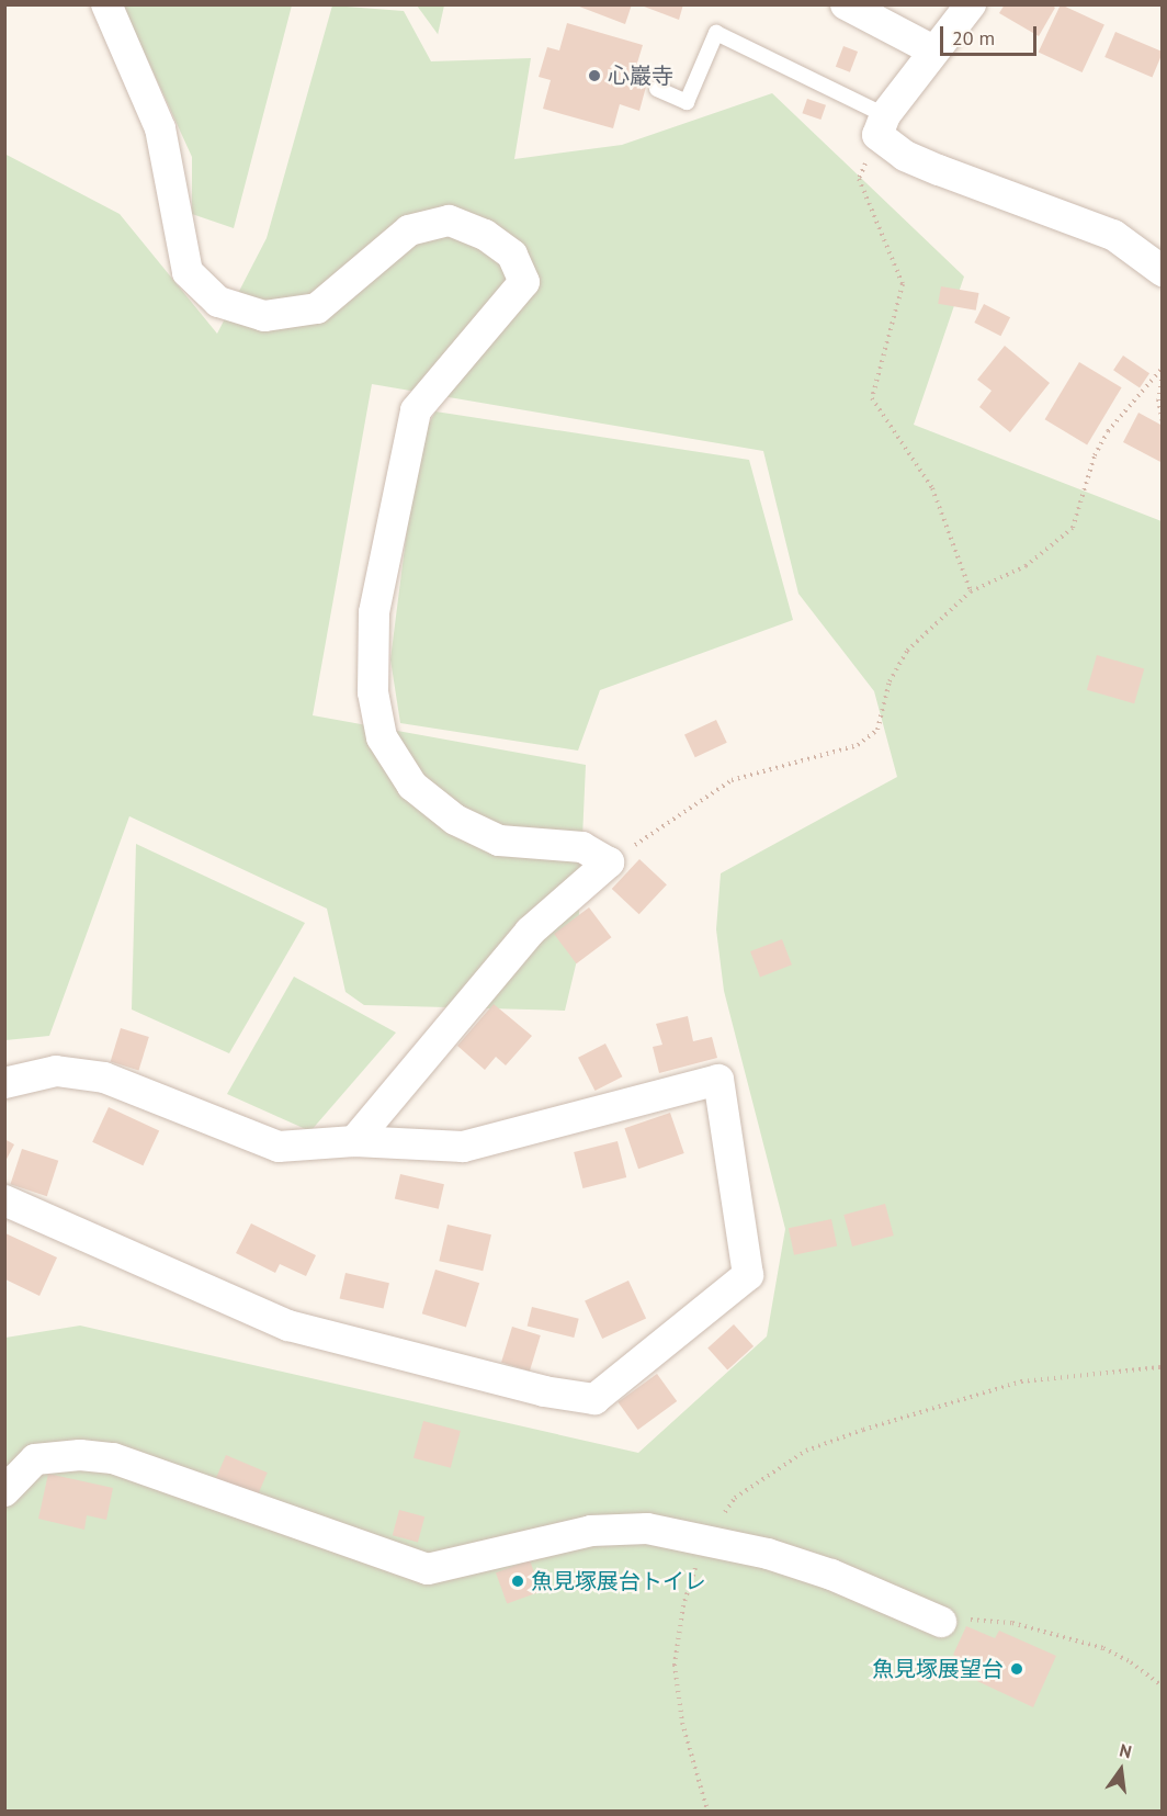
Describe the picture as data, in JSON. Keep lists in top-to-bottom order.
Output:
{
  "places": ["心巖寺", "魚見塚展台トイレ", "魚見塚展望台"],
  "scale_bar": "20 m",
  "north": "top"
}
